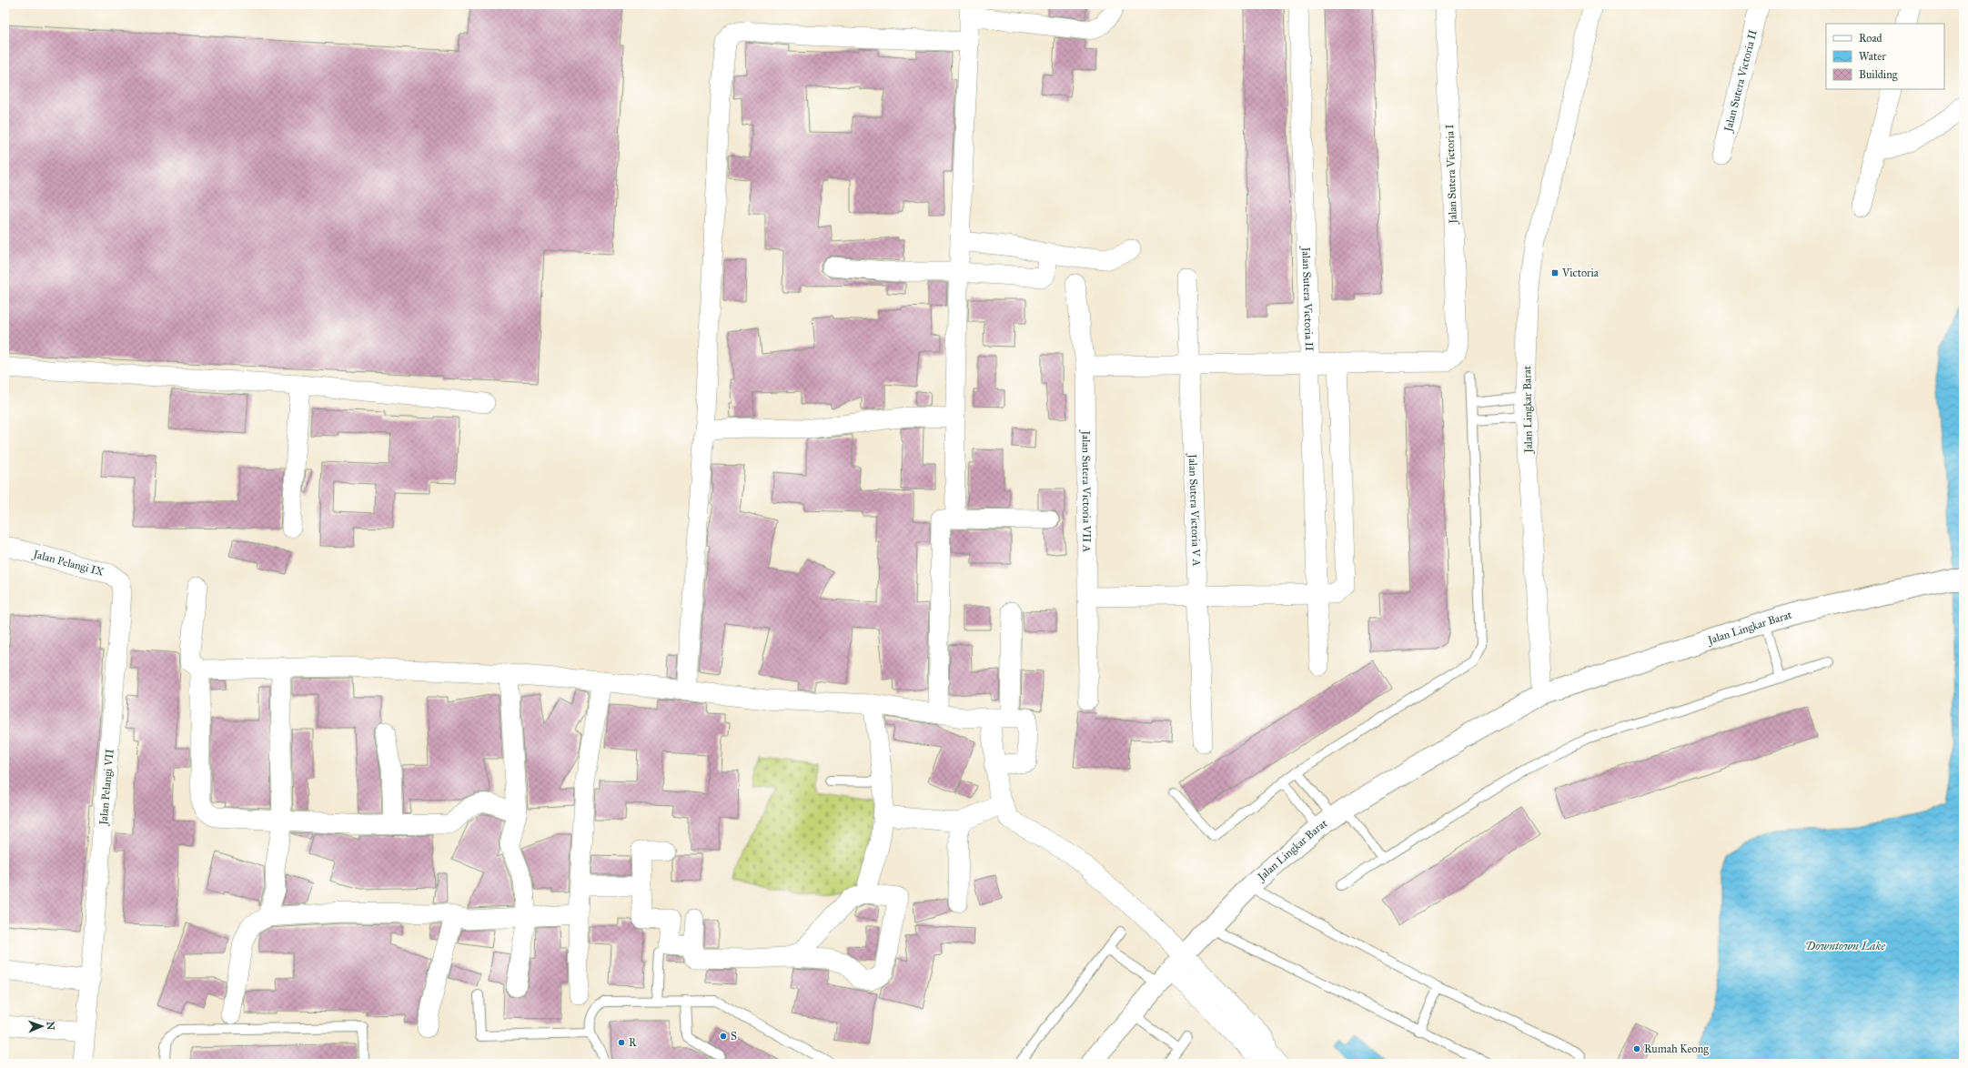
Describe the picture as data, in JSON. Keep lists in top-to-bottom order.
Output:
{
  "streets": {
    "street": [
      "Jalan Sutera Victoria II",
      "Jalan Sutera Victoria I",
      "Jalan Lingkar Barat",
      "Jalan Sutera Victoria VII A",
      "Jalan Sutera Victoria V A",
      "Jalan Pelangi IX",
      "Jalan Pelangi VII"
    ]
  },
  "crossings": [
    ["Jalan Pelangi IX", "Jalan Pelangi VII"]
  ],
  "water": ["Downtown Lake"],
  "places": {
    "transit": ["Victoria"],
    "other": ["S", "R", "Rumah Keong"]
  },
  "legend": ["Road", "Water", "Building"],
  "north": "right"
}
